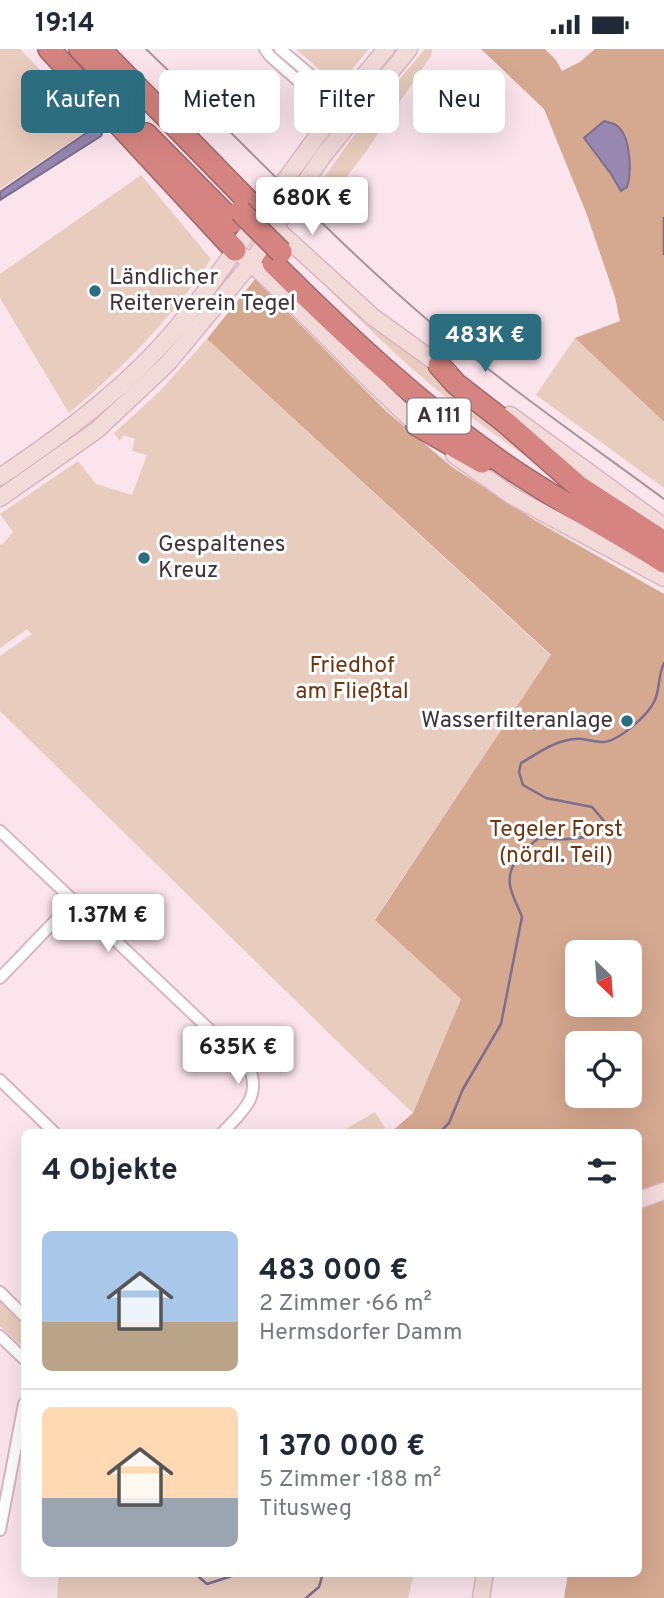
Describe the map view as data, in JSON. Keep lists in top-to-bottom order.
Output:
{
  "streets": {
    "highway": ["A 111"]
  },
  "parks": ["Friedhof am Fließtal", "Tegeler Forst (nördl. Teil)"],
  "places": ["Ländlicher Reiterverein Tegel", "Gespaltenes Kreuz", "Wasserfilteranlage"],
  "north": "bottom right",
  "page": {
    "status": "19:14",
    "chip": [
      "Kaufen",
      "Mieten",
      "Filter",
      "Neu"
    ],
    "price": [
      "680K €",
      "483K €",
      "1.37M €",
      "635K €"
    ],
    "heading": "4 Objekte",
    "list": [
      {
        "name": "483 000 €",
        "note": "2 Zimmer · 66 m² · Hermsdorfer Damm"
      },
      {
        "name": "1 370 000 €",
        "note": "5 Zimmer · 188 m² · Titusweg"
      }
    ]
  }
}
